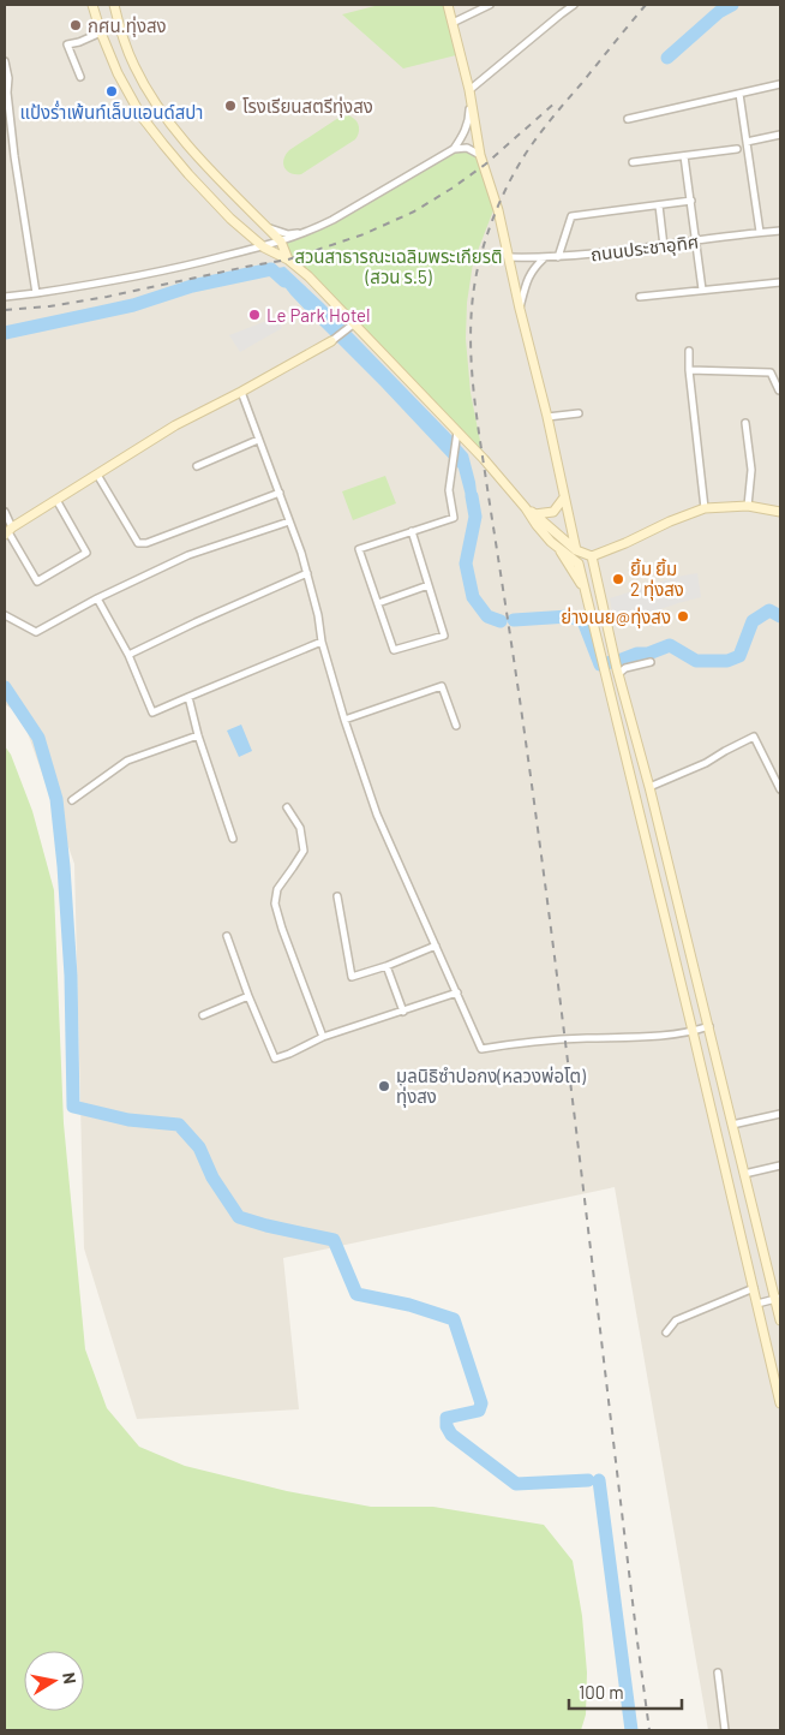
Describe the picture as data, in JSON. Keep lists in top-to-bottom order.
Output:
{
  "streets": {
    "street": ["ถนนประชาอุทิศ"]
  },
  "parks": ["สวนสาธารณะเฉลิมพระเกียรติ (สวน ร.5)"],
  "places": [
    "กศน.ทุ่งสง",
    "แป้งร่ำเพ้นท์เล็บแอนด์สปา",
    "โรงเรียนสตรีทุ่งสง",
    "Le Park Hotel",
    "ยิ้ม ยิ้ม 2 ทุ่งสง",
    "ย่างเนย@ทุ่งสง",
    "มูลนิธิซำปอกง(หลวงพ่อโต) ทุ่งสง"
  ],
  "scale_bar": "100 m",
  "north": "right"
}
